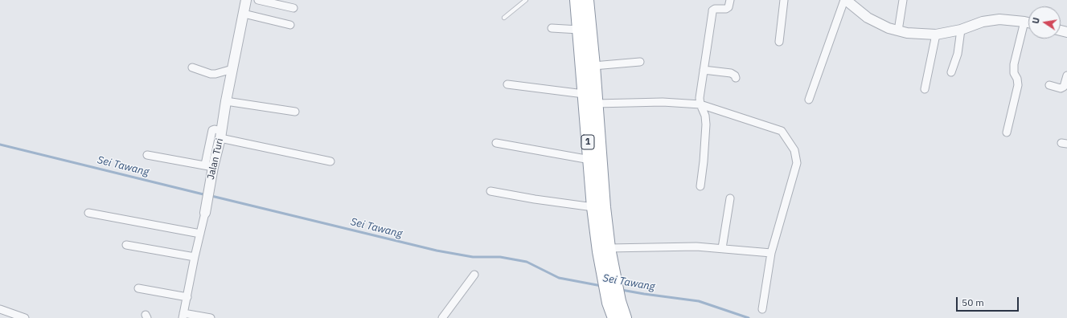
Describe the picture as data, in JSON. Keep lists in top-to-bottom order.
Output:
{
  "streets": {
    "highway": ["1"],
    "street": ["Jalan Turi"]
  },
  "water": ["Sei Tawang"],
  "scale_bar": "50 m",
  "north": "left"
}
